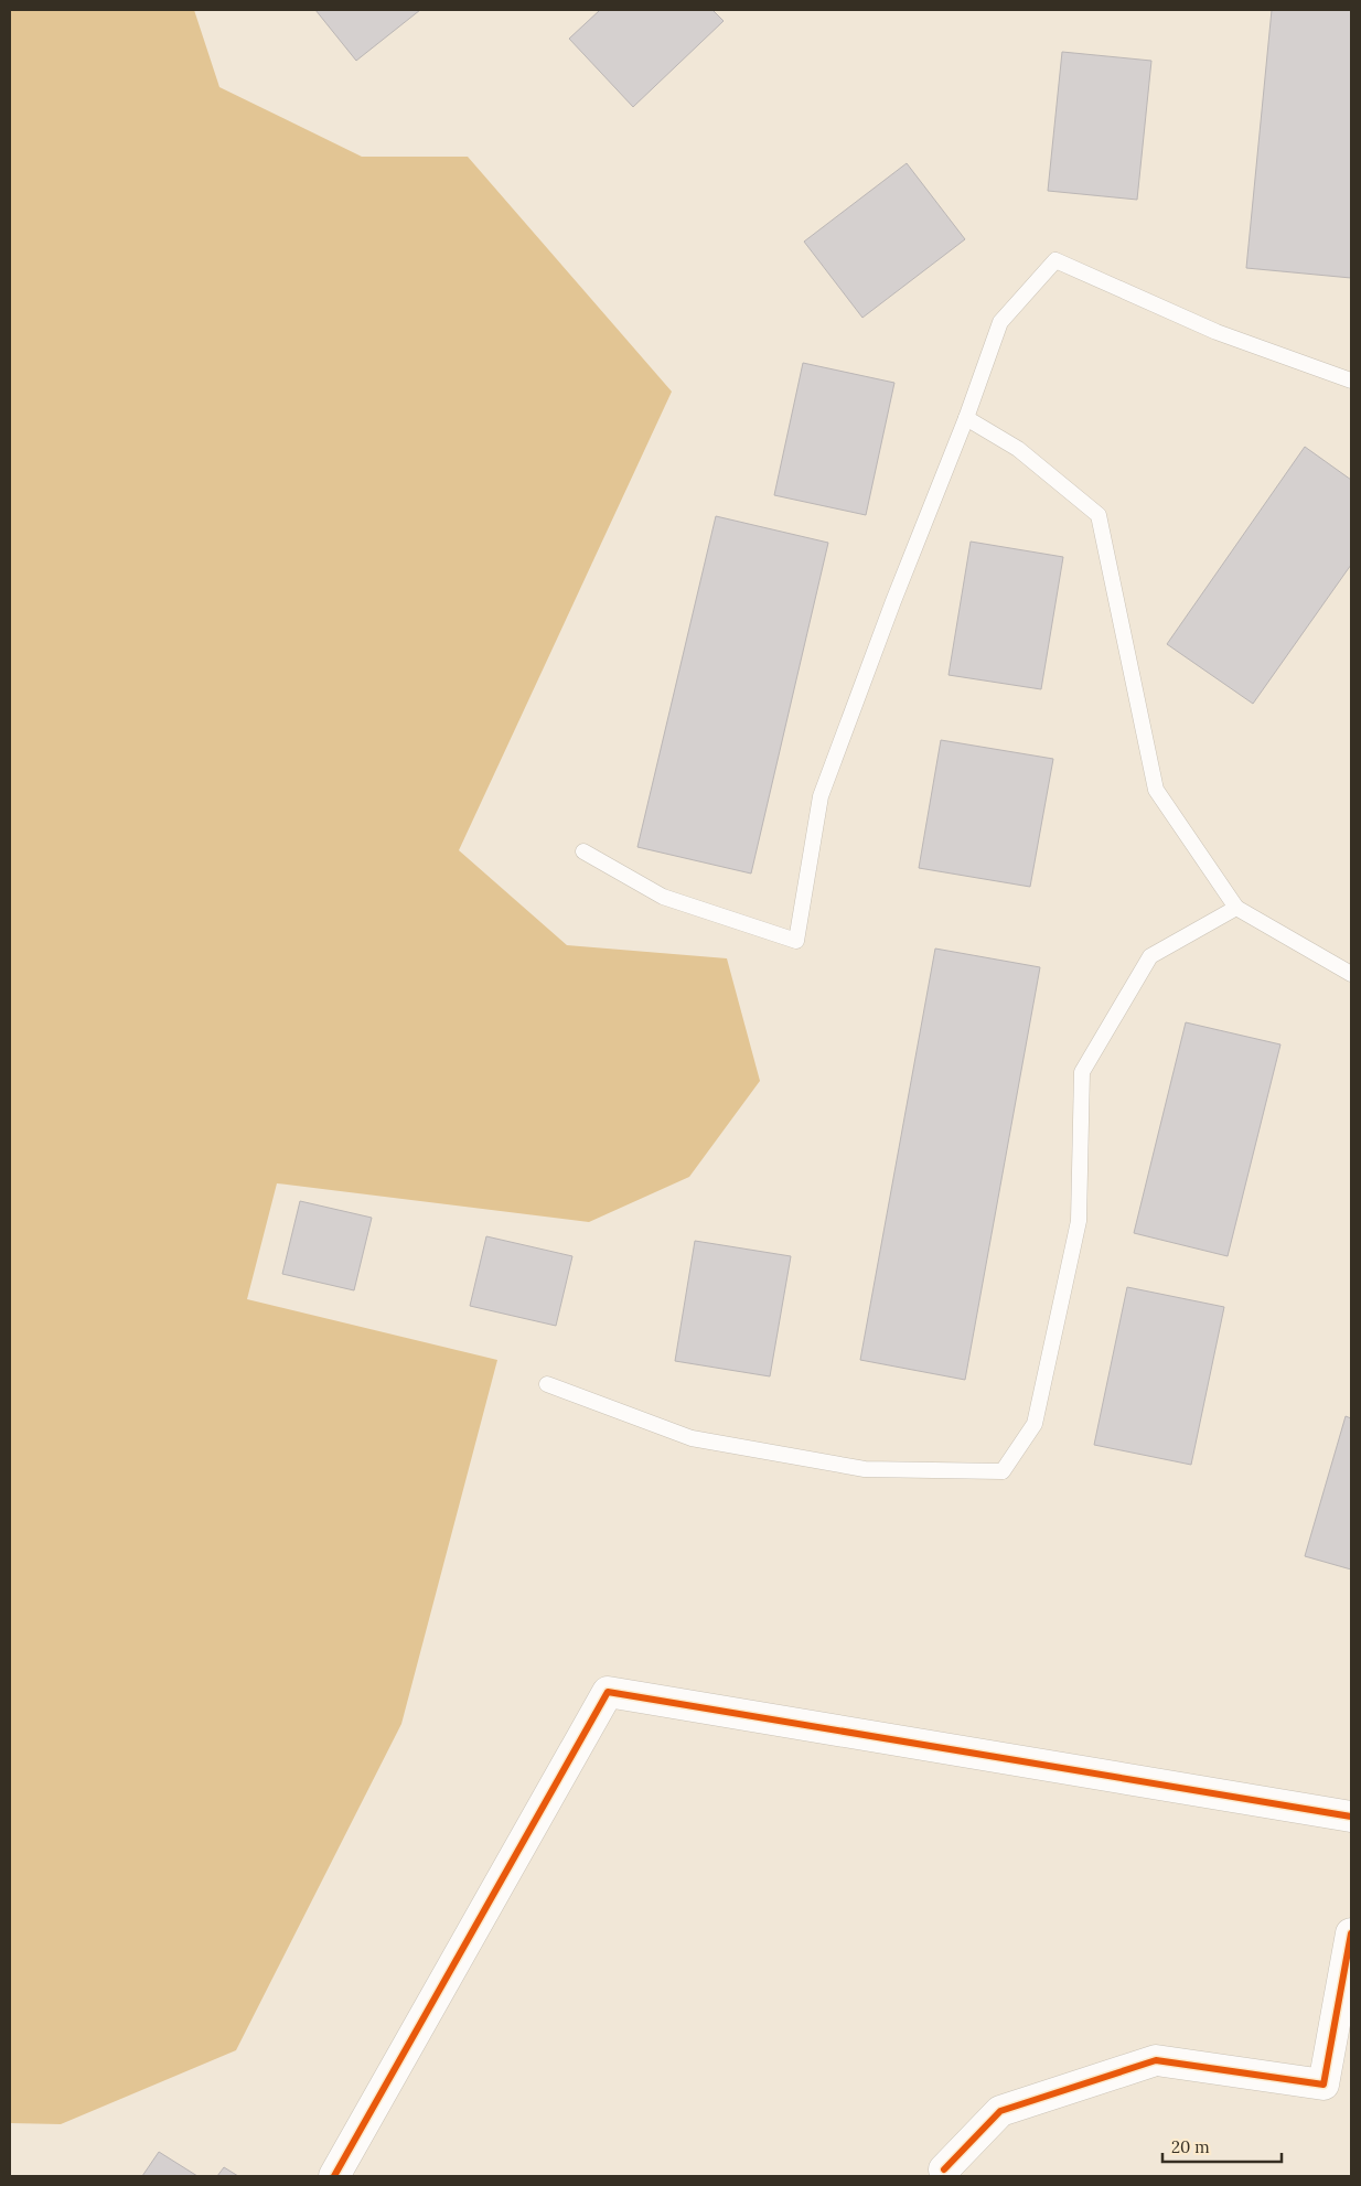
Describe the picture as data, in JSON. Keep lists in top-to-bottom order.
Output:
{
  "scale_bar": "20 m"
}
